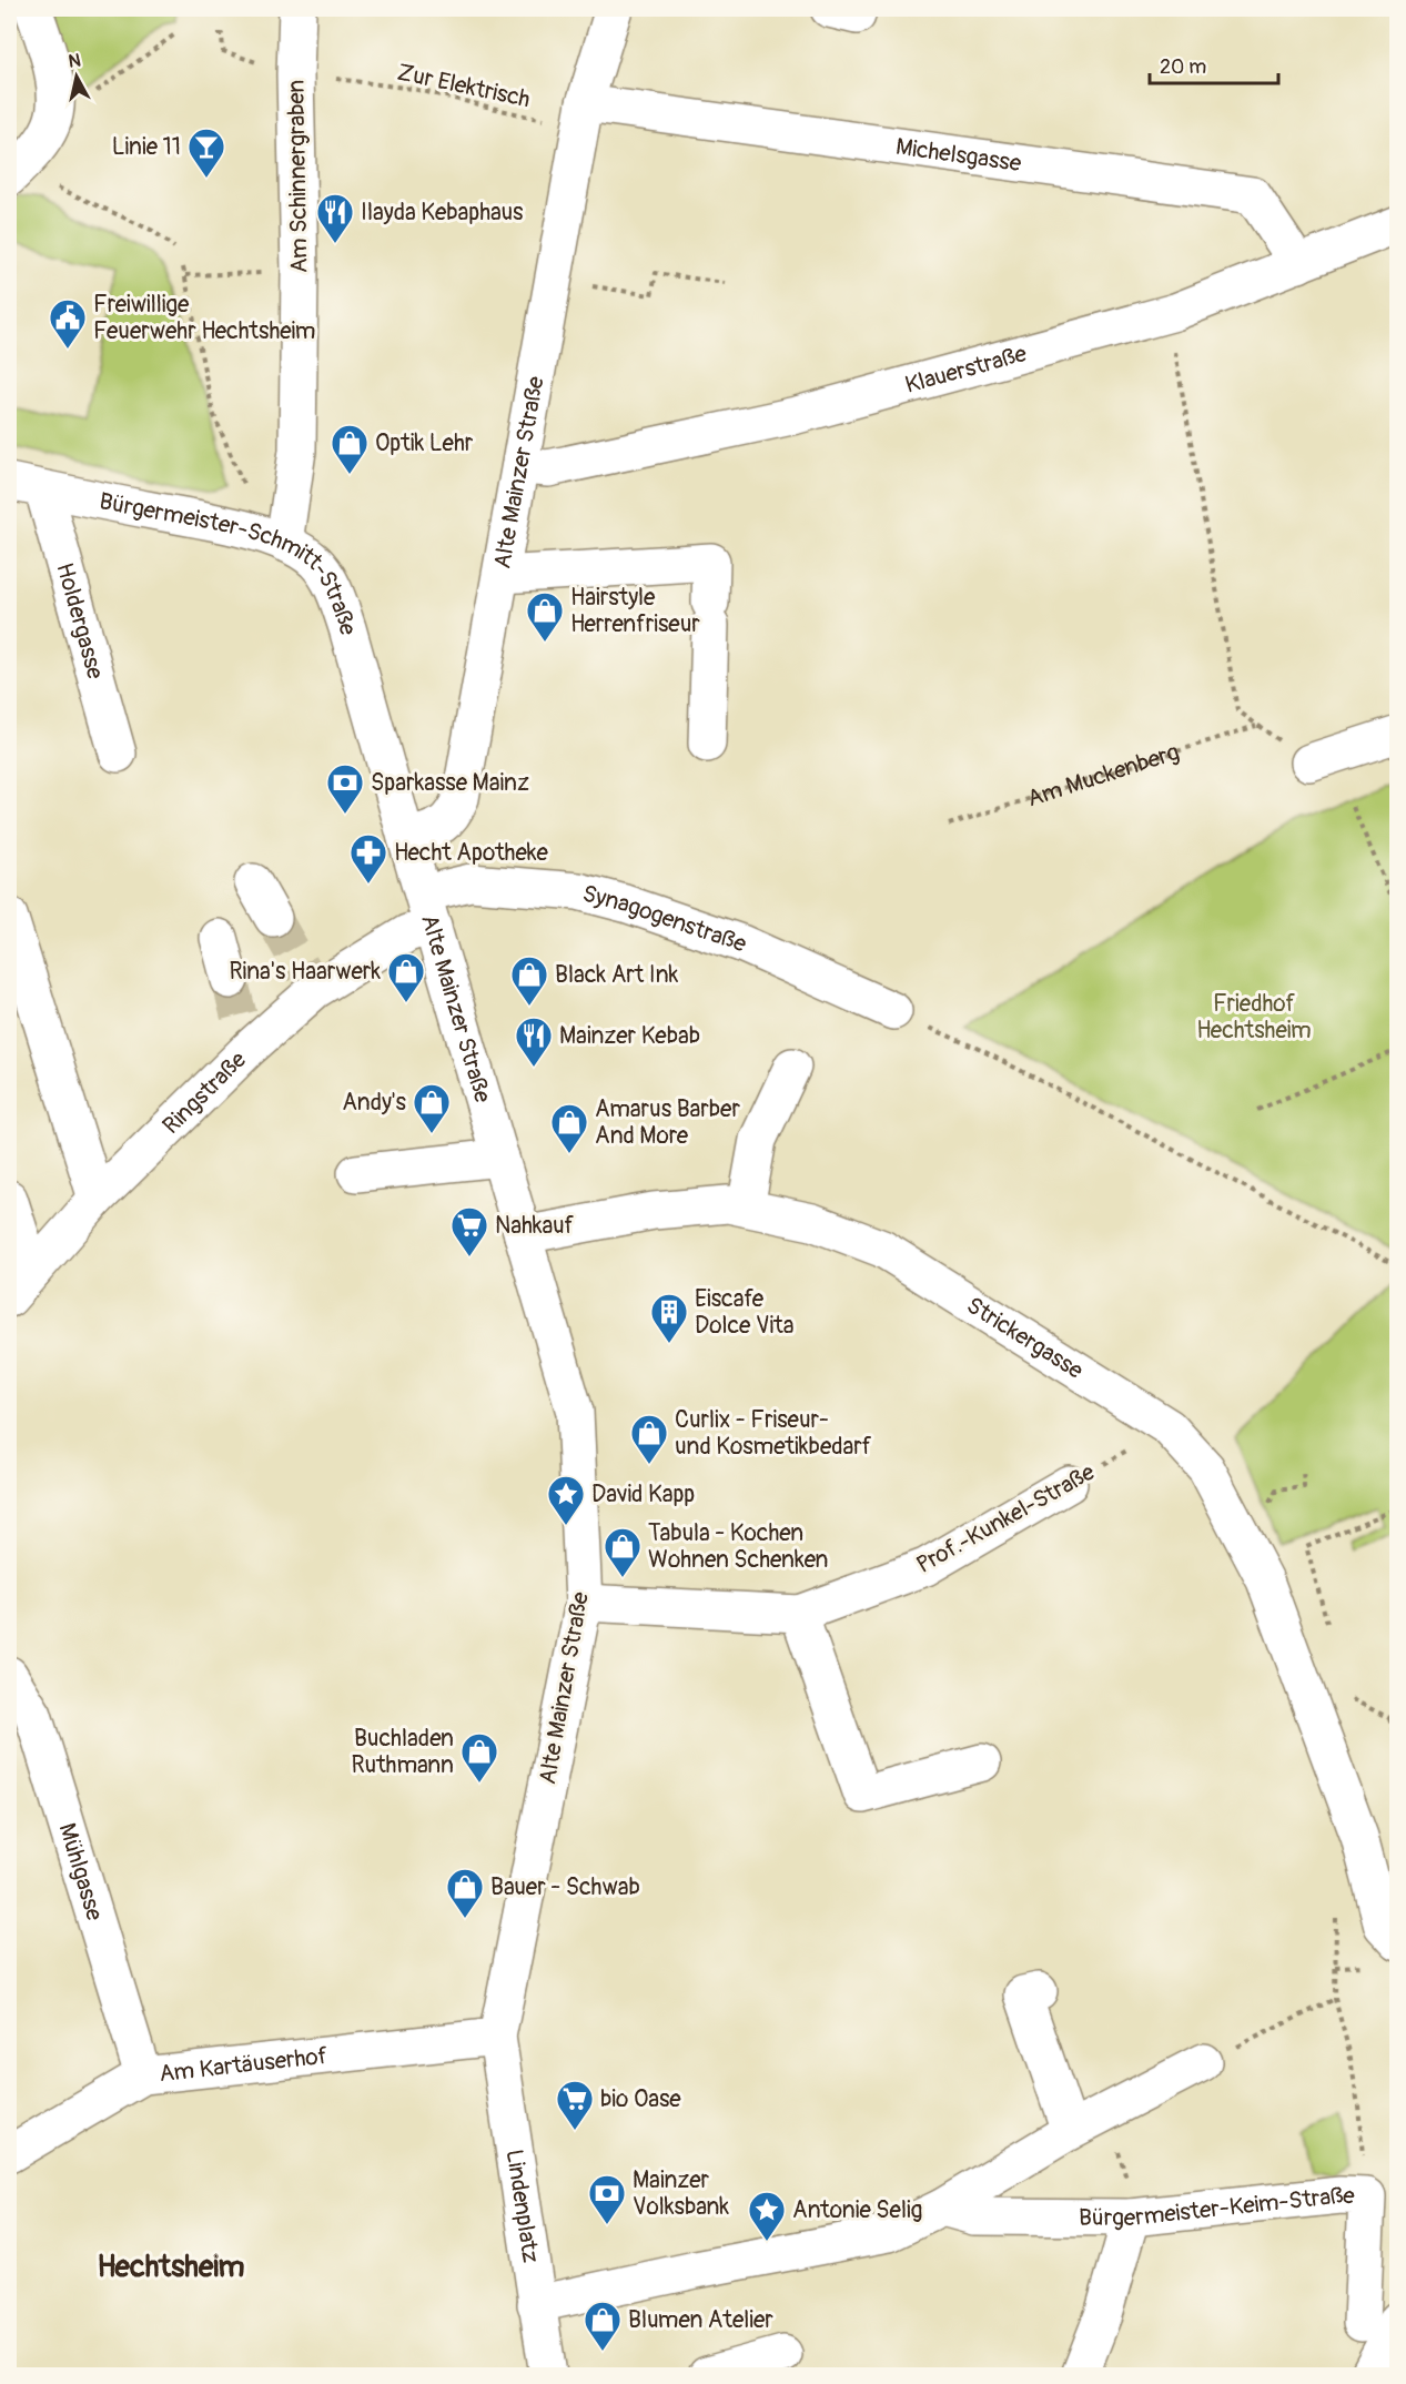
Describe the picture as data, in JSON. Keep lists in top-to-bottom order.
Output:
{
  "streets": {
    "street": [
      "Michelsgasse",
      "Am Schinnergraben",
      "Klauerstraße",
      "Alte Mainzer Straße",
      "Bürgermeister-Schmitt-Straße",
      "Holdergasse",
      "Synagogenstraße",
      "Ringstraße",
      "Strickergasse",
      "Prof.-Kunkel-Straße",
      "Mühlgasse",
      "Am Kartäuserhof",
      "Lindenplatz",
      "Bürgermeister-Keim-Straße"
    ],
    "path": ["Zur Elektrisch", "Am Muckenberg"]
  },
  "crossings": [
    ["Michelsgasse", "Klauerstraße"],
    ["Michelsgasse", "Alte Mainzer Straße"],
    ["Am Schinnergraben", "Bürgermeister-Schmitt-Straße"],
    ["Klauerstraße", "Alte Mainzer Straße"],
    ["Alte Mainzer Straße", "Bürgermeister-Schmitt-Straße"],
    ["Alte Mainzer Straße", "Synagogenstraße"],
    ["Alte Mainzer Straße", "Ringstraße"],
    ["Alte Mainzer Straße", "Strickergasse"],
    ["Alte Mainzer Straße", "Prof.-Kunkel-Straße"],
    ["Alte Mainzer Straße", "Am Kartäuserhof"],
    ["Alte Mainzer Straße", "Lindenplatz"],
    ["Bürgermeister-Schmitt-Straße", "Holdergasse"],
    ["Synagogenstraße", "Ringstraße"],
    ["Strickergasse", "Prof.-Kunkel-Straße"],
    ["Mühlgasse", "Am Kartäuserhof"],
    ["Am Kartäuserhof", "Lindenplatz"]
  ],
  "districts": ["Hechtsheim"],
  "parks": ["Friedhof Hechtsheim"],
  "places": {
    "bar": ["Linie 11"],
    "restaurant": ["Ilayda Kebaphaus", "Mainzer Kebab"],
    "public building": ["Freiwillige Feuerwehr Hechtsheim"],
    "shop": [
      "Optik Lehr",
      "Hairstyle Herrenfriseur",
      "Rina's Haarwerk",
      "Black Art Ink",
      "Andy's",
      "Amarus Barber And More",
      "Curlix - Friseur- und Kosmetikbedarf",
      "Tabula - Kochen Wohnen Schenken",
      "Buchladen Ruthmann",
      "Bauer - Schwab",
      "Blumen Atelier"
    ],
    "bank": ["Sparkasse Mainz", "Mainzer Volksbank"],
    "pharmacy": ["Hecht Apotheke"],
    "supermarket": ["Nahkauf", "bio Oase"],
    "building": ["Eiscafe Dolce Vita"],
    "place": ["David Kapp", "Antonie Selig"]
  },
  "scale_bar": "20 m",
  "north": "top"
}
